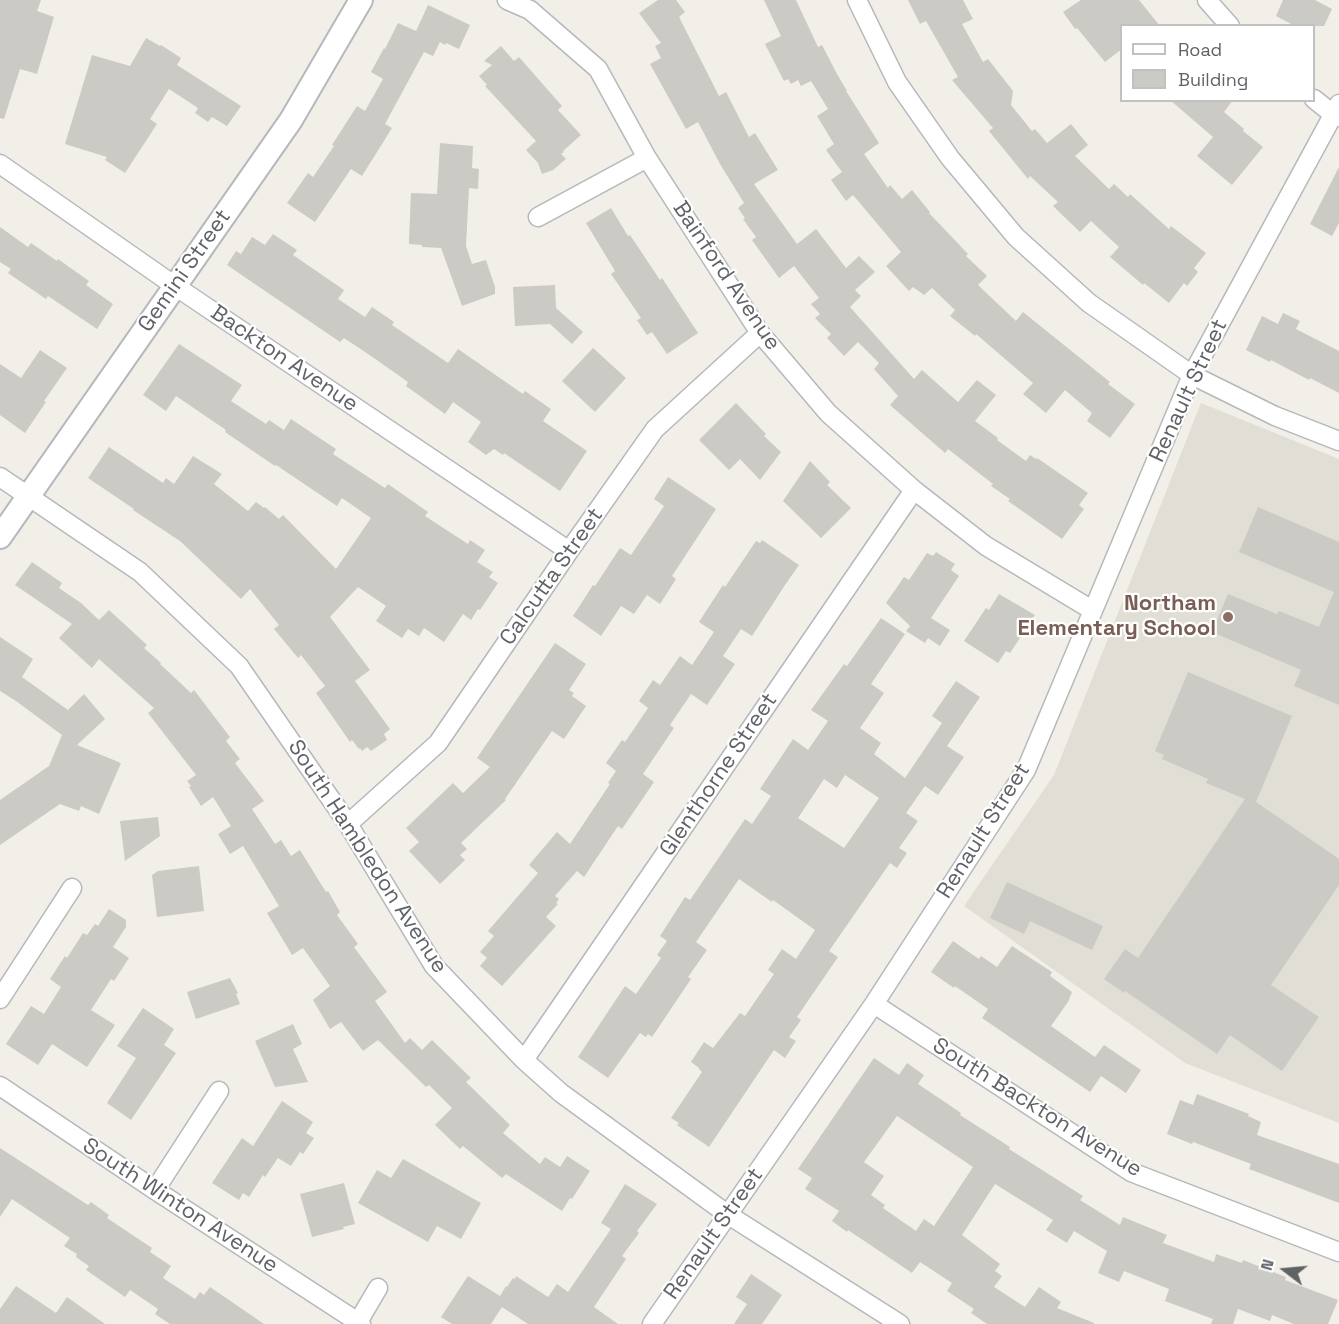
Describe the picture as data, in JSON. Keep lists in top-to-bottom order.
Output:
{
  "streets": {
    "street": [
      "Gemini Street",
      "Bainford Avenue",
      "Backton Avenue",
      "Renault Street",
      "Calcutta Street",
      "Glenthorne Street",
      "South Hambledon Avenue",
      "South Backton Avenue",
      "South Winton Avenue"
    ]
  },
  "crossings": [
    ["Gemini Street", "Backton Avenue"],
    ["Gemini Street", "South Hambledon Avenue"],
    ["Bainford Avenue", "Renault Street"],
    ["Bainford Avenue", "Calcutta Street"],
    ["Bainford Avenue", "Glenthorne Street"],
    ["Backton Avenue", "Calcutta Street"],
    ["Renault Street", "South Hambledon Avenue"],
    ["Renault Street", "South Backton Avenue"],
    ["Calcutta Street", "South Hambledon Avenue"],
    ["Glenthorne Street", "South Hambledon Avenue"]
  ],
  "places": ["Northam Elementary School"],
  "legend": ["Road", "Building"],
  "north": "left"
}
